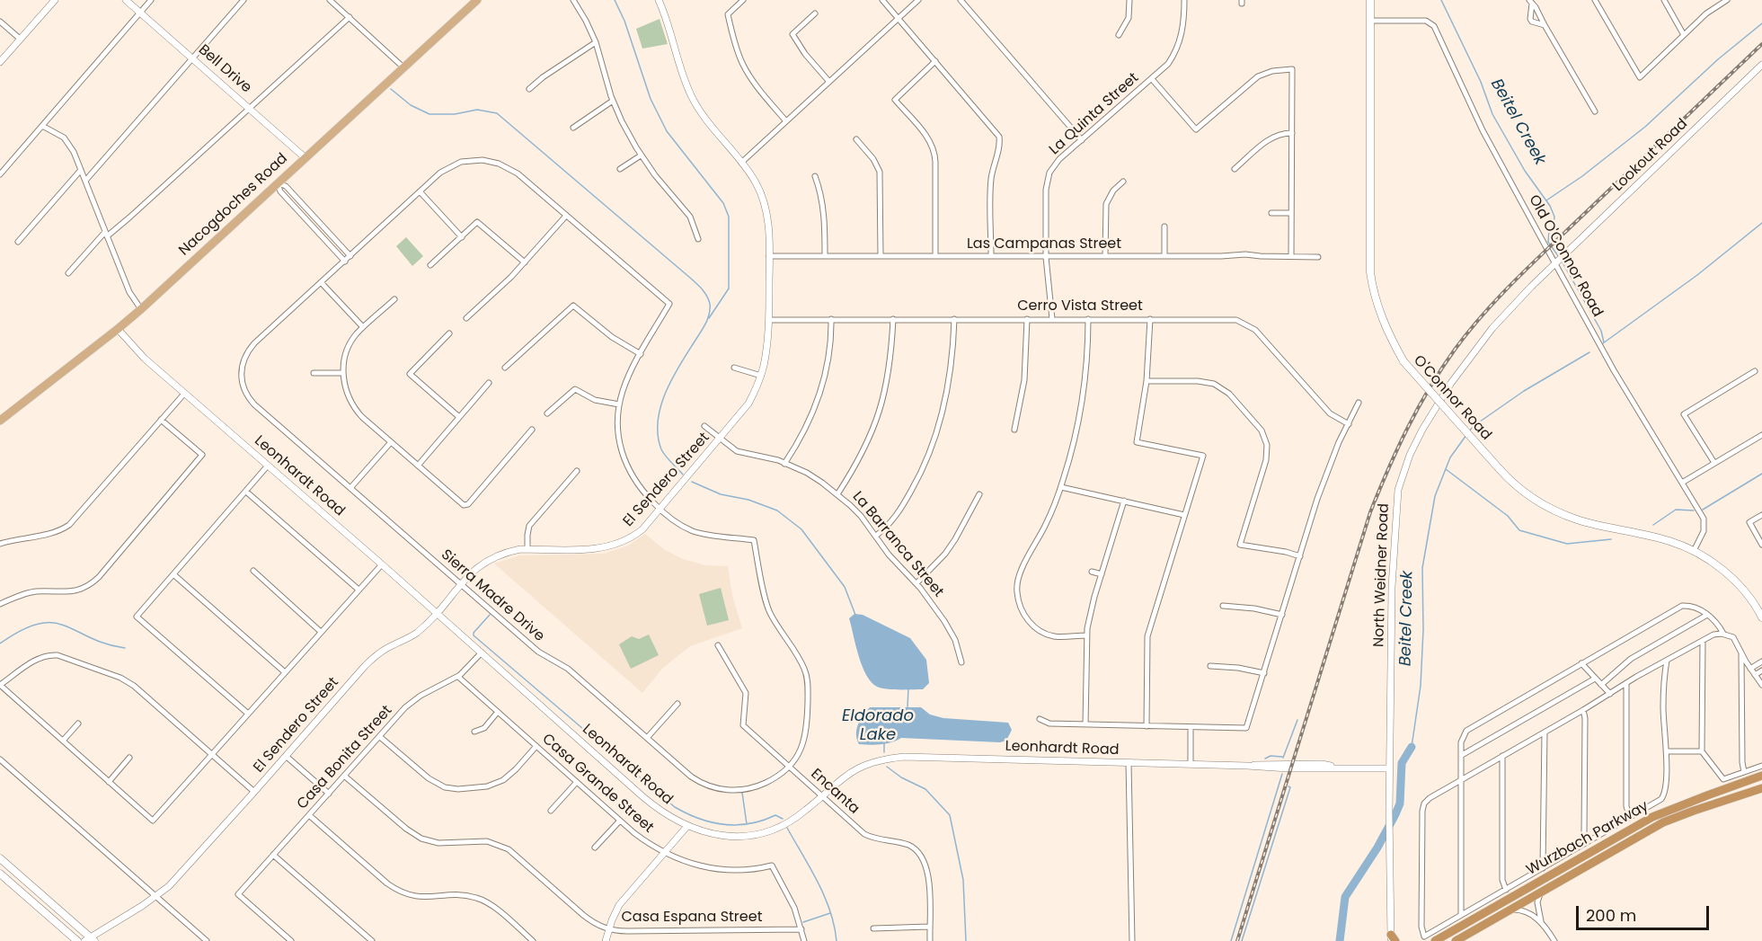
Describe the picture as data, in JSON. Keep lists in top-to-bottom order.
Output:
{
  "streets": {
    "highway": ["Wurzbach Parkway"],
    "main road": ["Nacogdoches Road", "O'Connor Road"],
    "street": [
      "Bell Drive",
      "La Quinta Street",
      "Lookout Road",
      "Las Campanas Street",
      "Old O'Connor Road",
      "Cerro Vista Street",
      "Leonhardt Road",
      "El Sendero Street",
      "La Barranca Street",
      "North Weidner Road",
      "Sierra Madre Drive",
      "Casa Bonita Street",
      "Casa Grande Street",
      "Encanta",
      "Casa Espana Street"
    ]
  },
  "crossings": [
    ["Bell Drive", "Nacogdoches Road"],
    ["La Quinta Street", "Las Campanas Street"],
    ["La Quinta Street", "Cerro Vista Street"],
    ["Lookout Road", "Old O'Connor Road"],
    ["Lookout Road", "North Weidner Road"],
    ["Nacogdoches Road", "Leonhardt Road"],
    ["Las Campanas Street", "El Sendero Street"],
    ["Old O'Connor Road", "O'Connor Road"],
    ["Old O'Connor Road", "North Weidner Road"],
    ["Cerro Vista Street", "El Sendero Street"],
    ["Leonhardt Road", "El Sendero Street"],
    ["Leonhardt Road", "North Weidner Road"],
    ["Leonhardt Road", "Casa Bonita Street"],
    ["Leonhardt Road", "Encanta"],
    ["El Sendero Street", "La Barranca Street"],
    ["El Sendero Street", "Sierra Madre Drive"],
    ["Sierra Madre Drive", "Encanta"],
    ["Casa Bonita Street", "Casa Grande Street"],
    ["Casa Bonita Street", "Casa Espana Street"],
    ["Casa Grande Street", "Casa Espana Street"]
  ],
  "water": ["Beitel Creek", "Eldorado Lake"],
  "scale_bar": "200 m"
}
